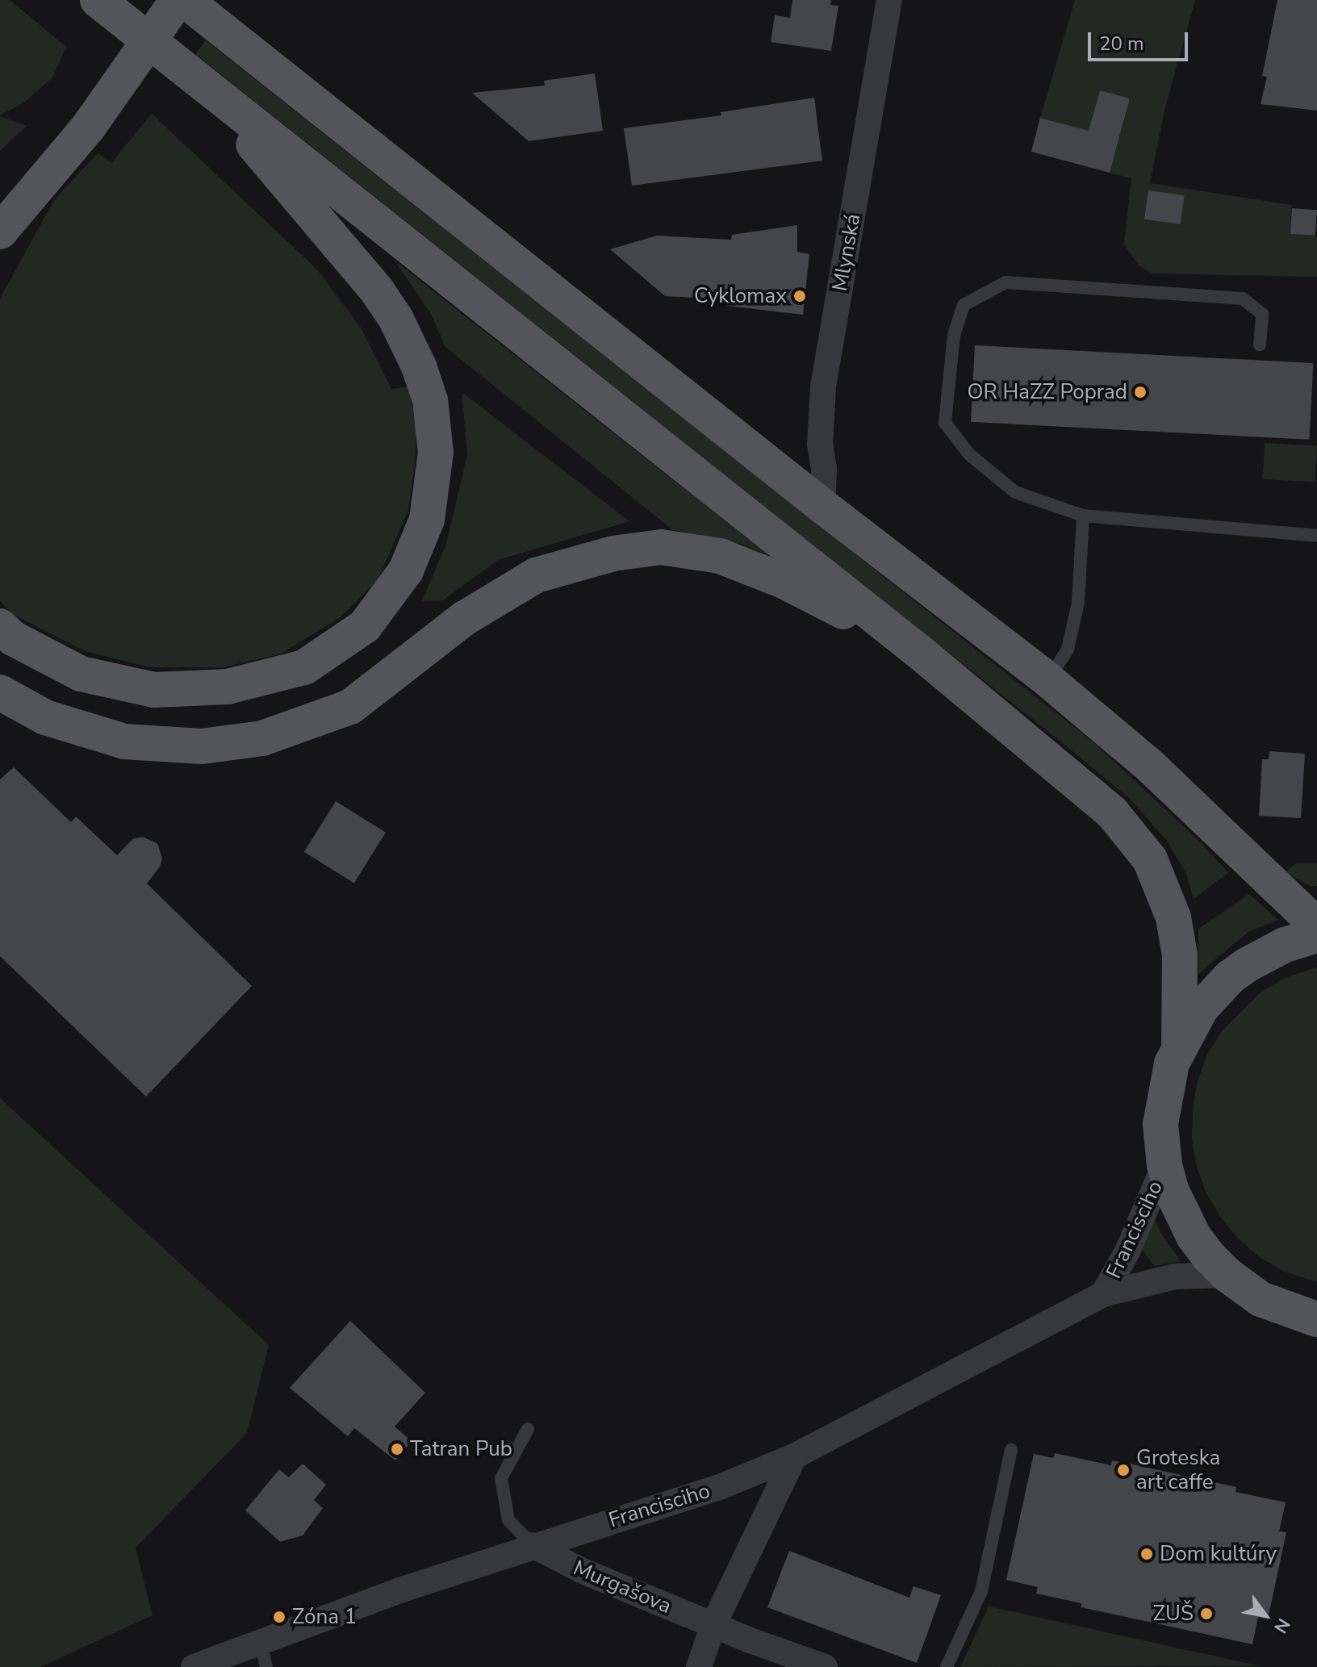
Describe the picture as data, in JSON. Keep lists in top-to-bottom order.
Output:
{
  "streets": {
    "street": ["Mlynská", "Francisciho", "Murgašova"]
  },
  "crossings": [
    ["Francisciho", "Murgašova"]
  ],
  "places": [
    "Cyklomax",
    "OR HaZZ Poprad",
    "Tatran Pub",
    "Groteska art caffe",
    "Dom kultúry",
    "ZUŠ",
    "Zóna 1"
  ],
  "scale_bar": "20 m",
  "north": "bottom right"
}
